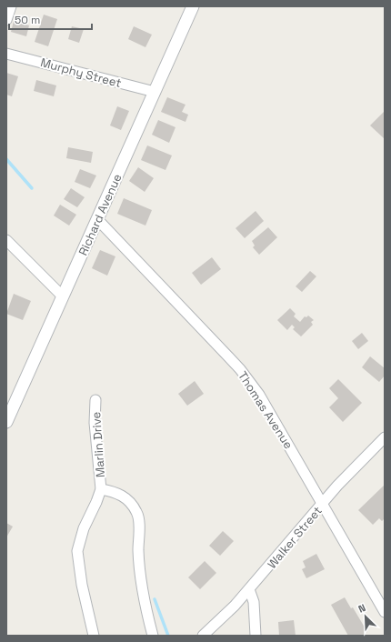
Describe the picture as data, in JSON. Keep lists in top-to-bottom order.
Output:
{
  "streets": {
    "street": [
      "Murphy Street",
      "Richard Avenue",
      "Thomas Avenue",
      "Marlin Drive",
      "Walker Street"
    ]
  },
  "crossings": [
    ["Murphy Street", "Richard Avenue"],
    ["Richard Avenue", "Thomas Avenue"],
    ["Thomas Avenue", "Walker Street"]
  ],
  "scale_bar": "50 m",
  "north": "top left"
}
